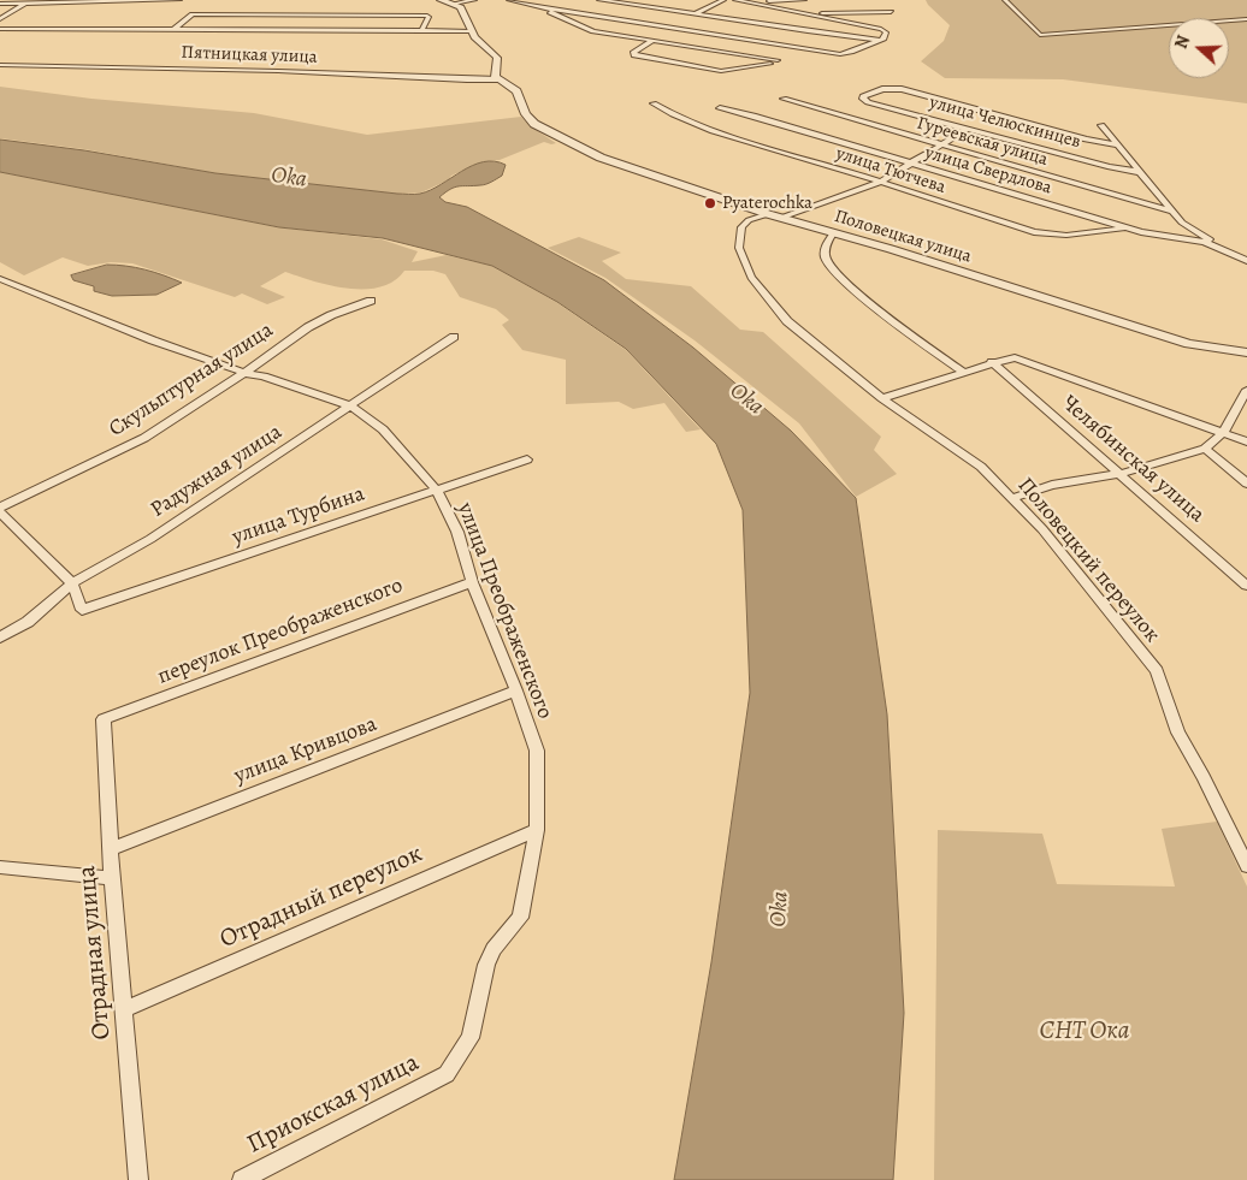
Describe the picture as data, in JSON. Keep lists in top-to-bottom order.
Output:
{
  "streets": {
    "street": [
      "Пятницкая улица",
      "улица Челюскинцев",
      "Гуреевская улица",
      "улица Тютчева",
      "улица Свердлова",
      "Половецкая улица",
      "Скульптурная улица",
      "Челябинская улица",
      "Радужная улица",
      "улица Турбина",
      "Половецкий переулок",
      "улица Преображенского",
      "переулок Преображенского",
      "улица Кривцова",
      "Отрадный переулок",
      "Отрадная улица",
      "Приокская улица"
    ]
  },
  "crossings": [
    ["Пятницкая улица", "Половецкая улица"],
    ["улица Тютчева", "улица Свердлова"],
    ["Половецкая улица", "Половецкий переулок"],
    ["Скульптурная улица", "улица Преображенского"],
    ["Радужная улица", "улица Турбина"],
    ["Радужная улица", "улица Преображенского"],
    ["улица Турбина", "улица Преображенского"],
    ["улица Преображенского", "переулок Преображенского"],
    ["улица Преображенского", "улица Кривцова"],
    ["улица Преображенского", "Отрадный переулок"],
    ["улица Преображенского", "Приокская улица"],
    ["переулок Преображенского", "Отрадная улица"],
    ["улица Кривцова", "Отрадная улица"],
    ["Отрадный переулок", "Отрадная улица"]
  ],
  "water": ["Oka"],
  "parks": ["СНТ Ока"],
  "places": ["Pyaterochka"],
  "north": "left"
}
